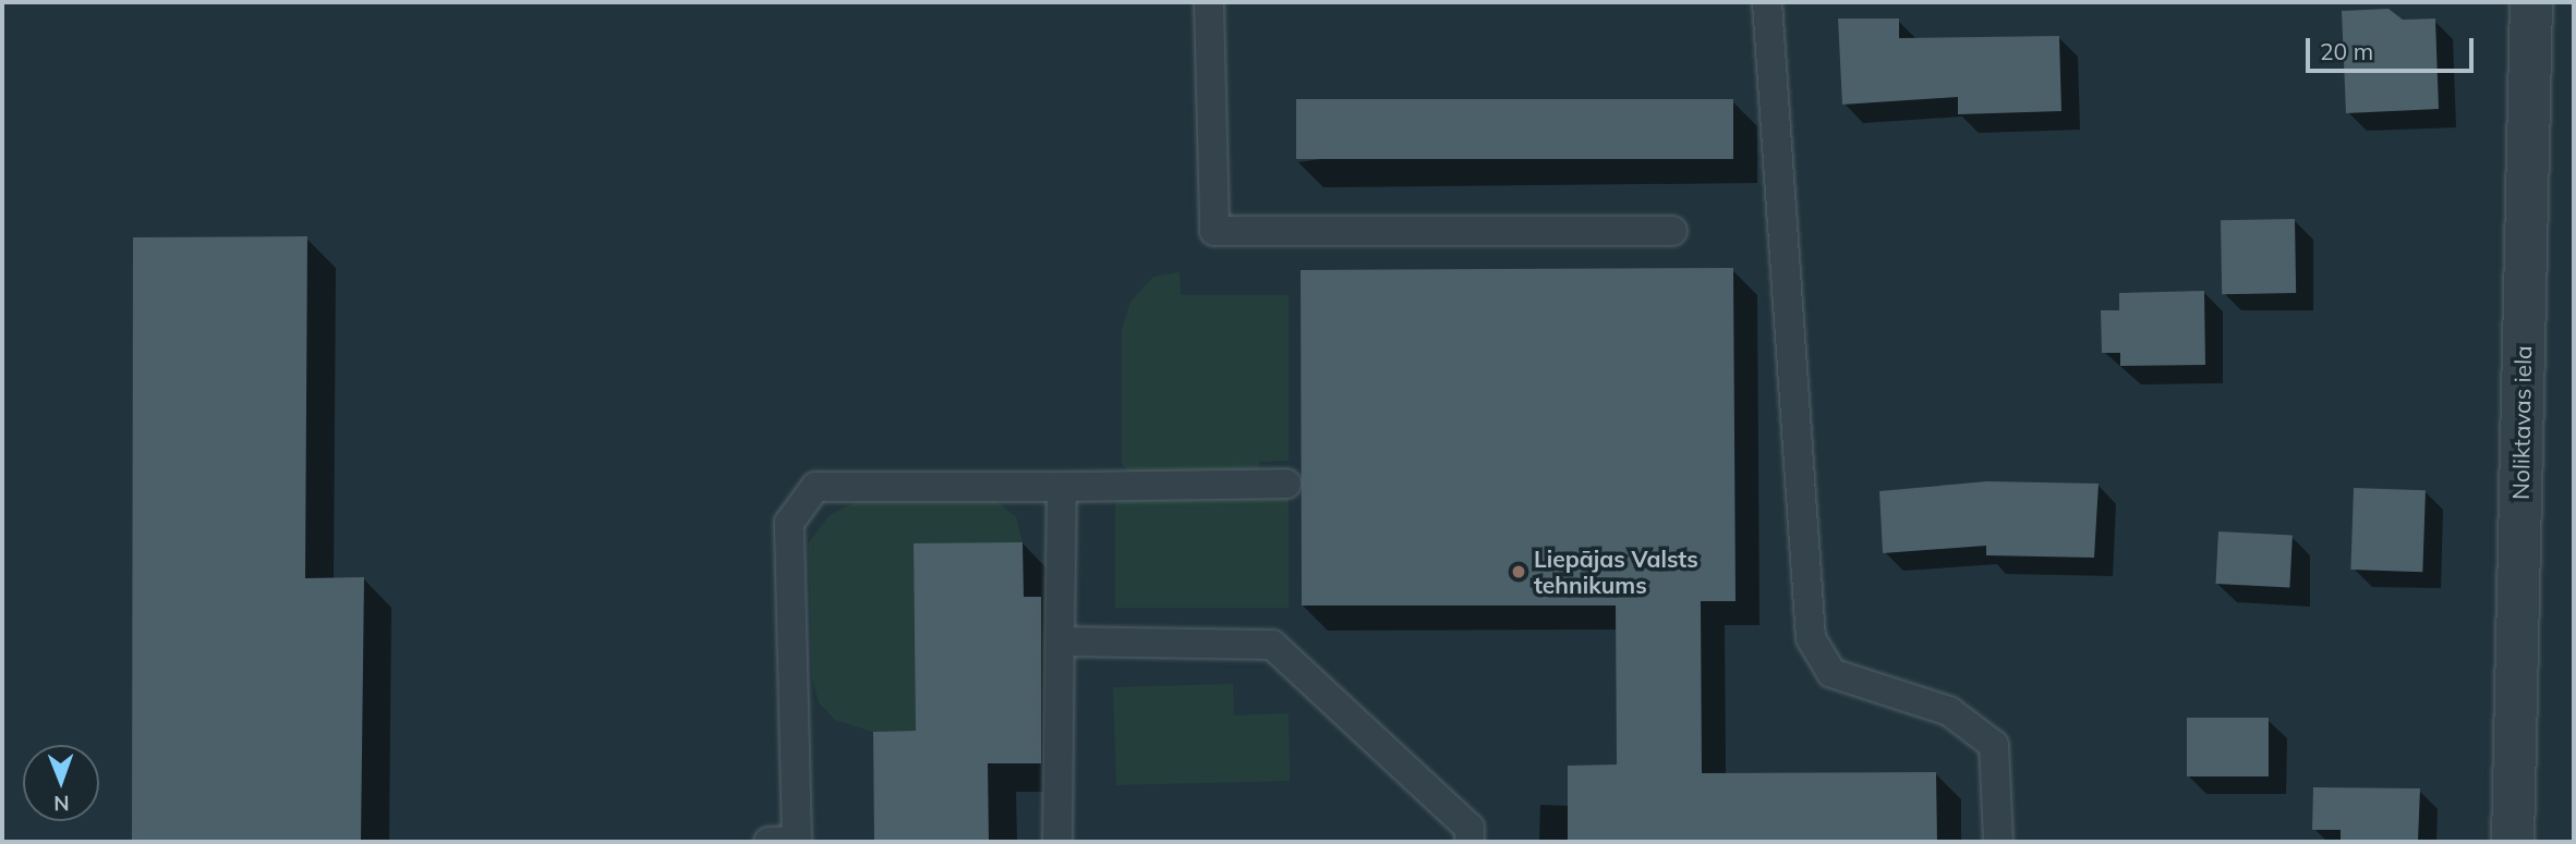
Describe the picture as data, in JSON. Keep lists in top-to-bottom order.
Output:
{
  "streets": {
    "street": ["Noliktavas iela"]
  },
  "places": ["Liepājas Valsts tehnikums"],
  "scale_bar": "20 m",
  "north": "bottom"
}
